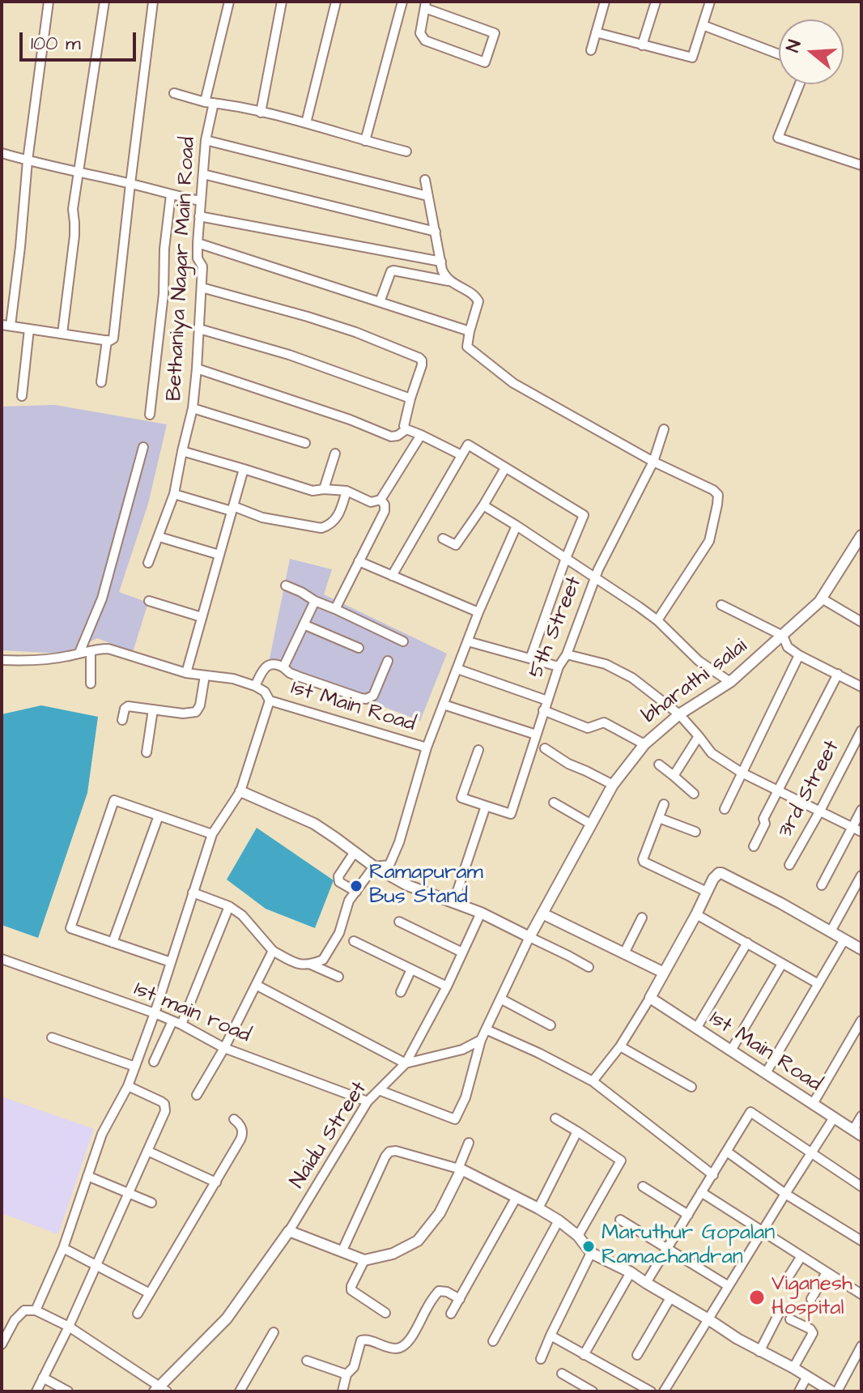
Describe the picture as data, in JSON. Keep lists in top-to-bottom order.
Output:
{
  "streets": {
    "street": [
      "Bethaniya Nagar Main Road",
      "5th Street",
      "bharathi salai",
      "1st Main Road",
      "3rd Street",
      "1st main road",
      "Naidu Street"
    ]
  },
  "crossings": [
    ["1st main road", "Naidu Street"]
  ],
  "places": ["Ramapuram Bus Stand", "Maruthur Gopalan Ramachandran", "Viganesh Hospital"],
  "scale_bar": "100 m",
  "north": "left"
}
